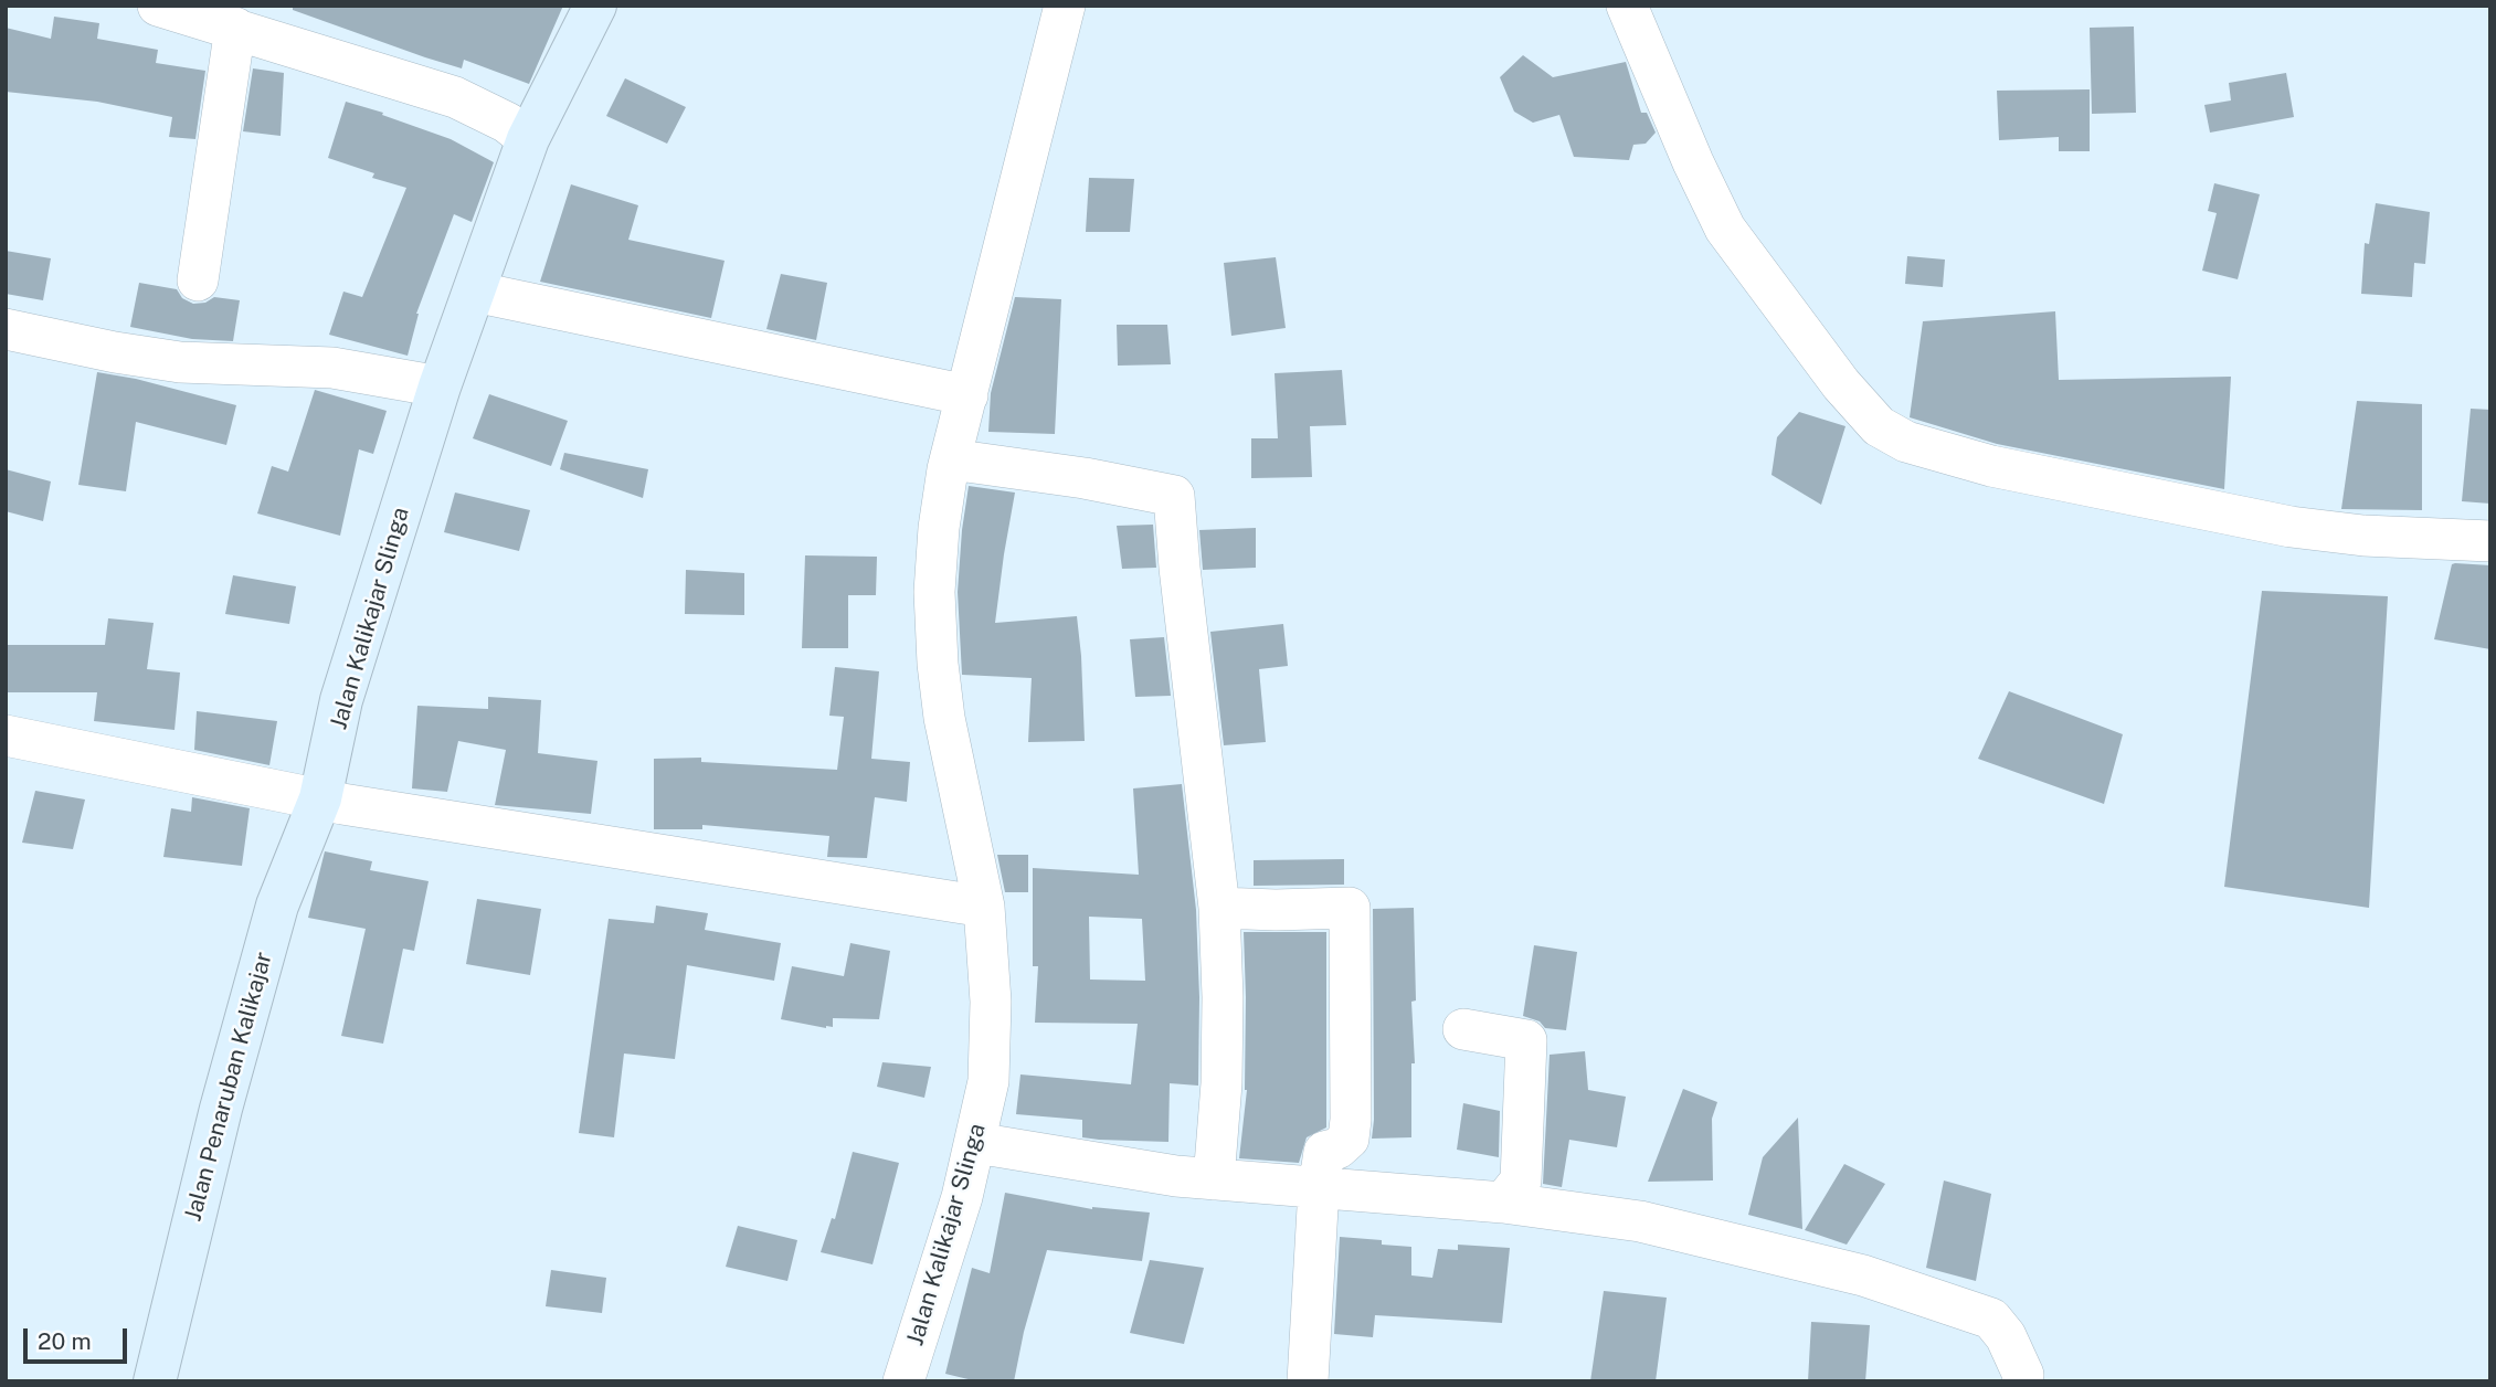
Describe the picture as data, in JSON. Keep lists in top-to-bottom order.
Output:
{
  "streets": {
    "street": ["Jalan Kalikajar Slinga", "Jalan Penaruban Kalikajar"]
  },
  "crossings": [
    ["Jalan Kalikajar Slinga", "Jalan Penaruban Kalikajar"]
  ],
  "scale_bar": "20 m"
}
